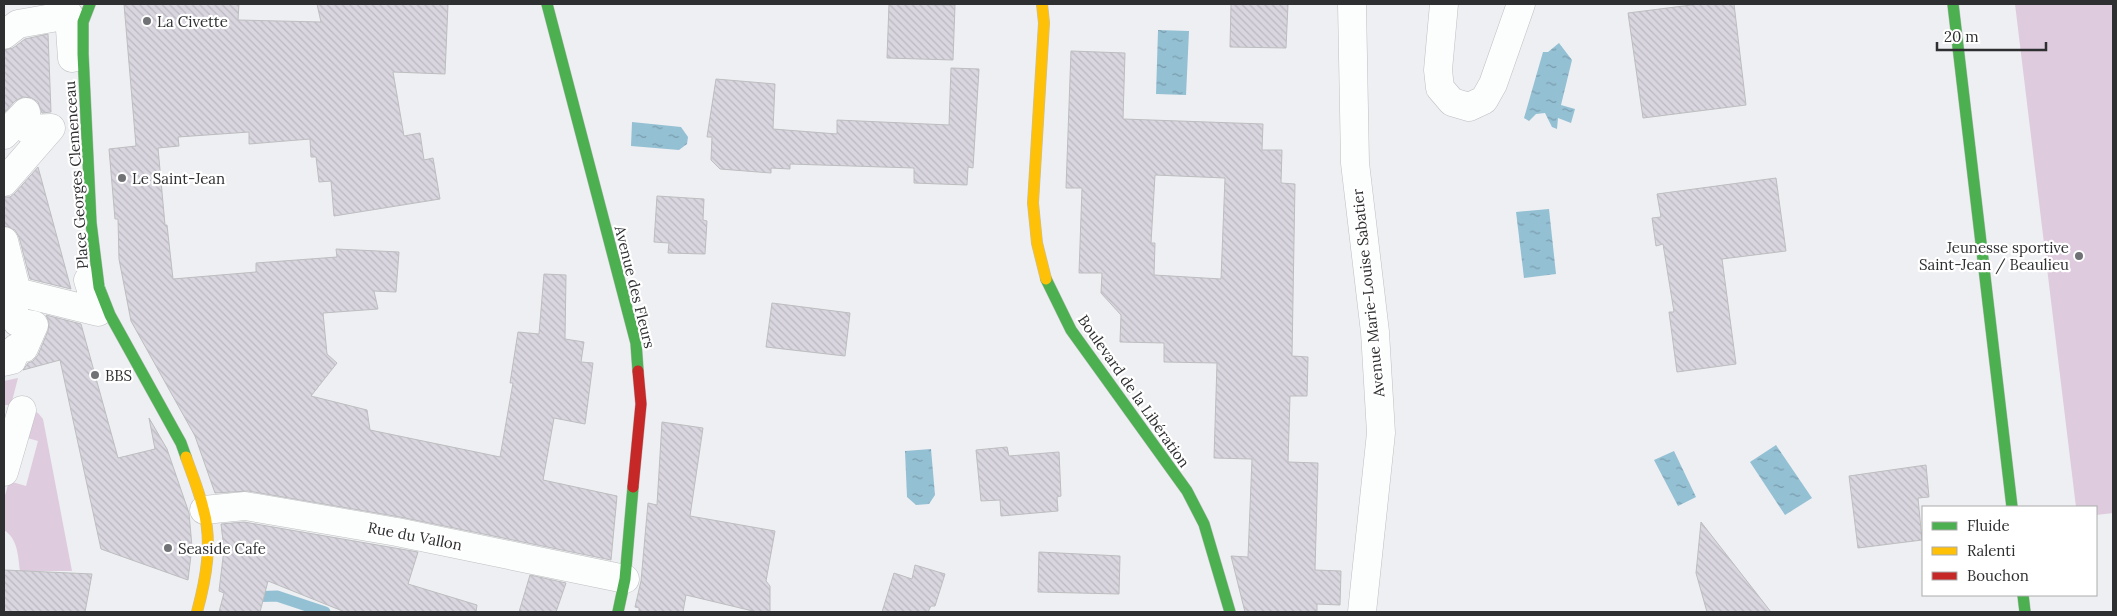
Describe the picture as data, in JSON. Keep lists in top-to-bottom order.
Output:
{
  "streets": {
    "street": [
      "Place Georges Clemenceau",
      "Avenue des Fleurs",
      "Avenue Marie-Louise Sabatier",
      "Boulevard de la Libération",
      "Rue du Vallon"
    ]
  },
  "crossings": [
    ["Place Georges Clemenceau", "Rue du Vallon"],
    ["Avenue des Fleurs", "Rue du Vallon"]
  ],
  "places": [
    "La Civette",
    "Le Saint-Jean",
    "Jeunesse sportive Saint-Jean / Beaulieu",
    "BBS",
    "Seaside Cafe"
  ],
  "legend": ["Fluide", "Ralenti", "Bouchon"],
  "scale_bar": "20 m"
}
